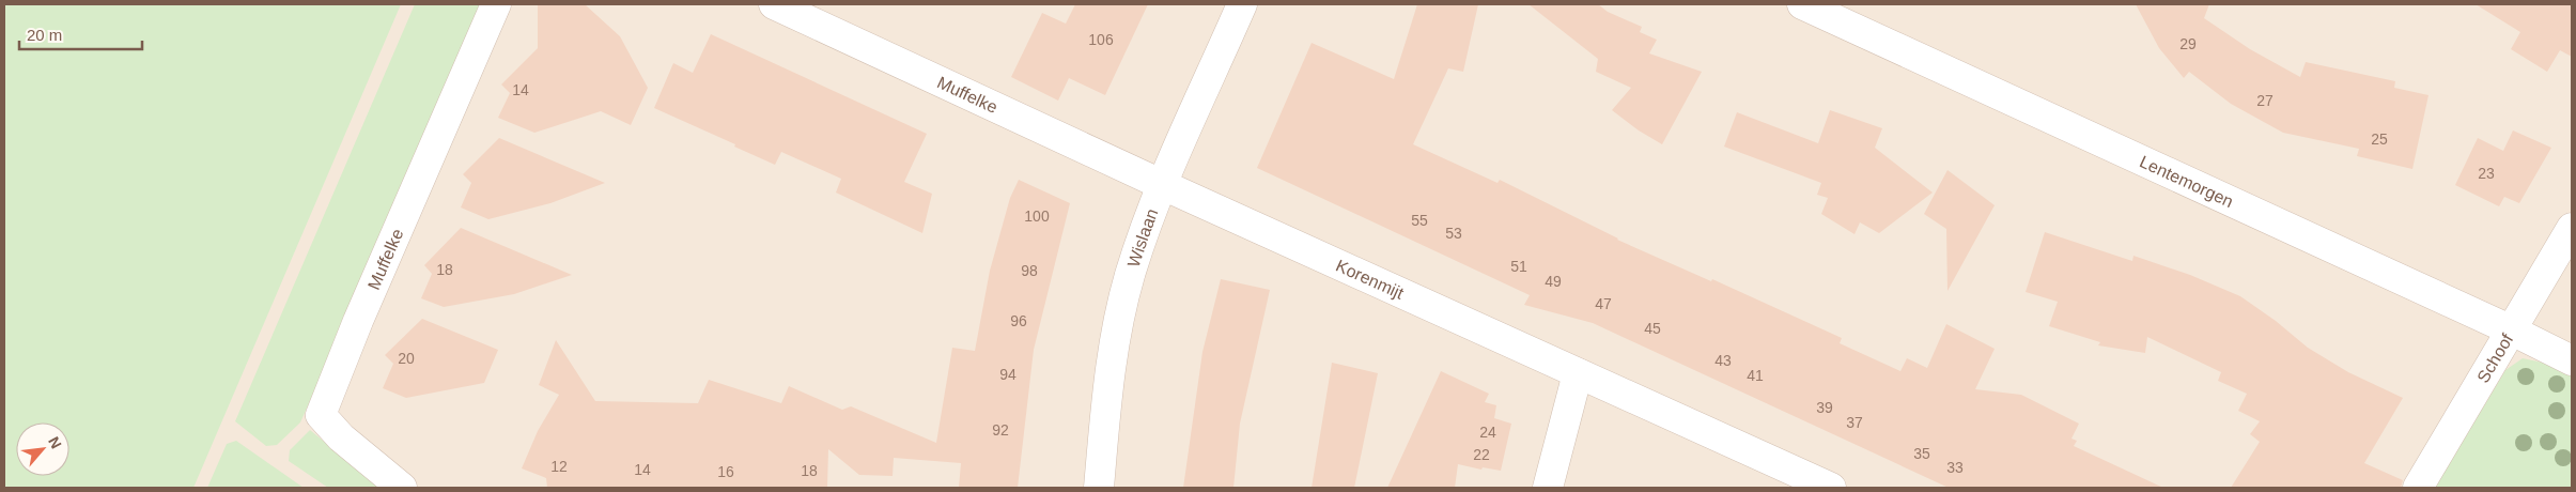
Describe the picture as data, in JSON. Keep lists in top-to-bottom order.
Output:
{
  "streets": {
    "street": [
      "Muffelke",
      "Lentemorgen",
      "Wislaan",
      "Korenmijt",
      "Schoof"
    ]
  },
  "crossings": [
    ["Muffelke", "Wislaan"],
    ["Muffelke", "Korenmijt"],
    ["Lentemorgen", "Schoof"],
    ["Wislaan", "Korenmijt"]
  ],
  "house_numbers": [
    "106",
    "29",
    "14",
    "27",
    "25",
    "23",
    "100",
    "55",
    "53",
    "51",
    "18",
    "98",
    "49",
    "47",
    "96",
    "45",
    "20",
    "43",
    "94",
    "41",
    "39",
    "37",
    "92",
    "24",
    "35",
    "22",
    "12",
    "33",
    "14",
    "18",
    "16"
  ],
  "scale_bar": "20 m",
  "north": "top right"
}
